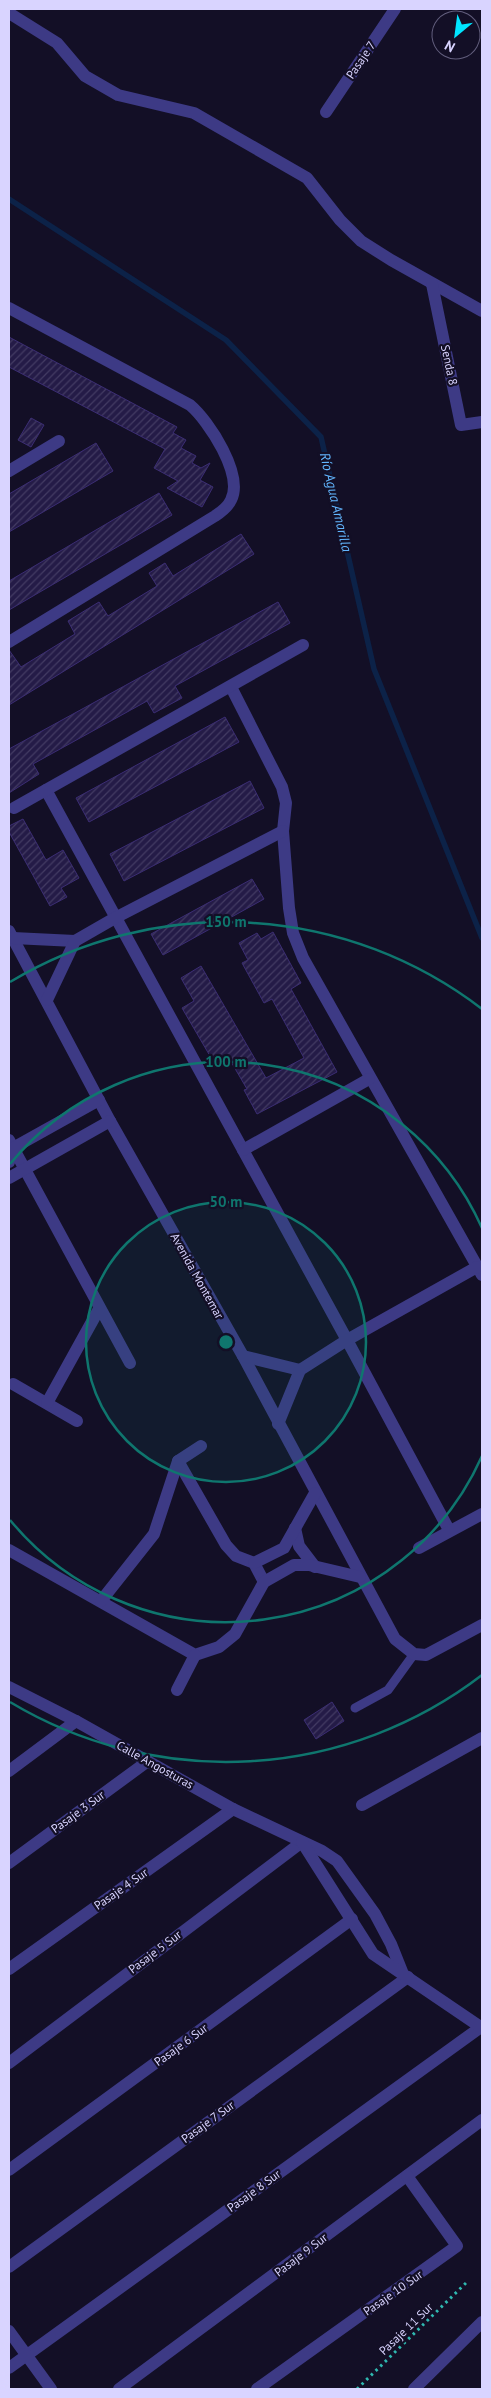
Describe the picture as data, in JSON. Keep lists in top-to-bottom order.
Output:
{
  "streets": {
    "street": [
      "Pasaje 7",
      "Senda 8",
      "Avenida Montemar",
      "Calle Angosturas",
      "Pasaje 3 Sur",
      "Pasaje 4 Sur",
      "Pasaje 5 Sur",
      "Pasaje 6 Sur",
      "Pasaje 7 Sur",
      "Pasaje 8 Sur",
      "Pasaje 9 Sur",
      "Pasaje 10 Sur"
    ],
    "path": ["Pasaje 11 Sur"]
  },
  "crossings": [
    ["Calle Angosturas", "Pasaje 3 Sur"],
    ["Calle Angosturas", "Pasaje 4 Sur"],
    ["Calle Angosturas", "Pasaje 5 Sur"],
    ["Calle Angosturas", "Pasaje 7 Sur"],
    ["Pasaje 9 Sur", "Pasaje 10 Sur"]
  ],
  "water": ["Río Agua Amarilla"],
  "north": "bottom left",
  "rings": ["150 m", "100 m", "50 m"]
}
